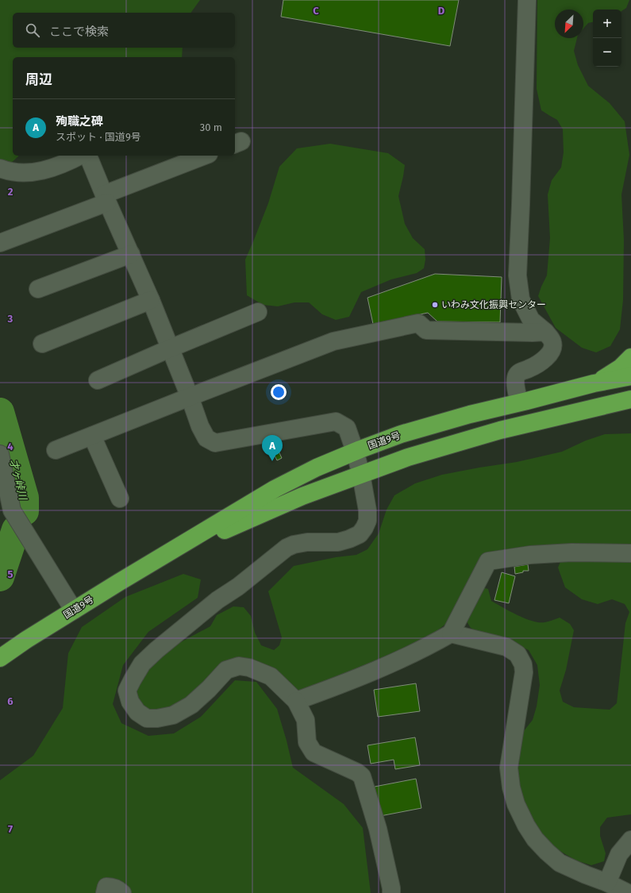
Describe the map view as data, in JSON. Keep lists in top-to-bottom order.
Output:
{
  "streets": {
    "highway": ["国道9号"]
  },
  "water": ["才ヶ峠川"],
  "places": ["いわみ文化振興センター"],
  "north": "bottom left",
  "page": {
    "map_buttons": ["+", "−"],
    "search": "ここで検索",
    "heading": "周辺",
    "list": [
      {
        "mark": "A",
        "name": "殉職之碑",
        "note": "スポット · 国道9号",
        "value": "30 m"
      }
    ],
    "pins": "A"
  },
  "grid": {
    "columns": ["C", "D"],
    "rows": [
      "2",
      "3",
      "4",
      "5",
      "6",
      "7"
    ]
  }
}
